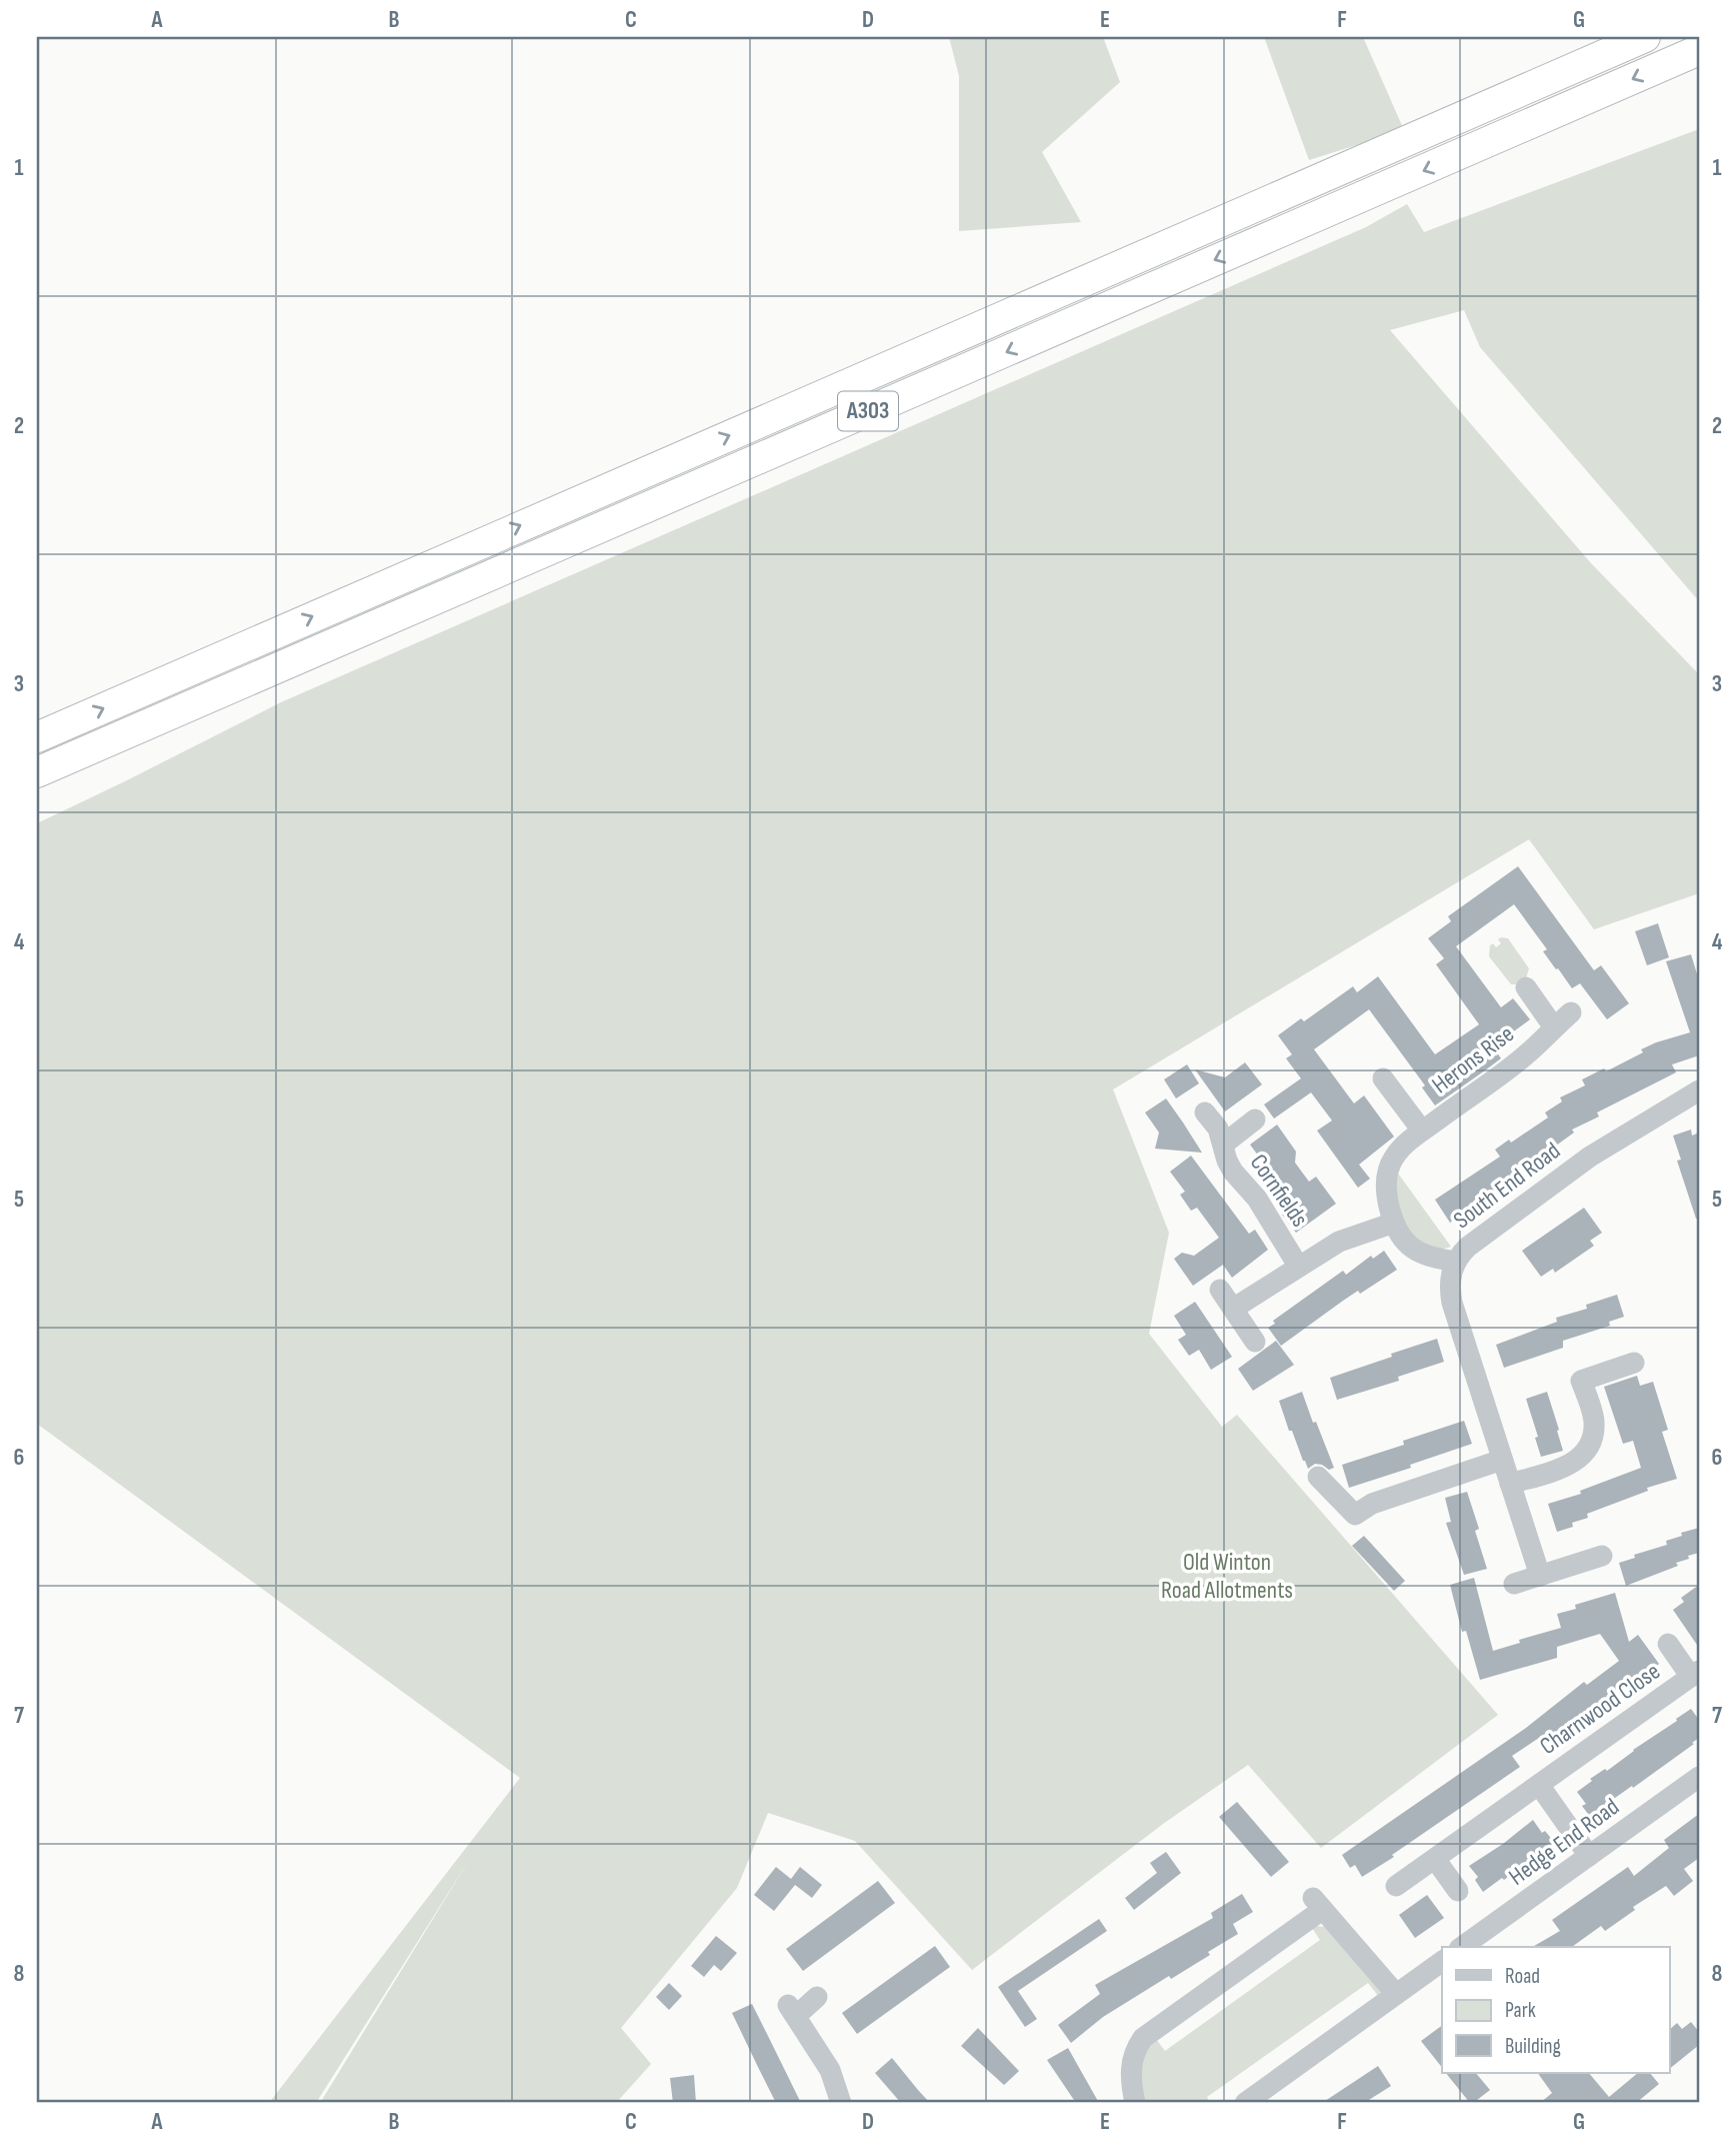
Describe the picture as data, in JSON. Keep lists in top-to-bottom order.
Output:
{
  "streets": {
    "highway": ["A303"],
    "street": [
      "Herons Rise",
      "South End Road",
      "Cornfields",
      "Charnwood Close",
      "Hedge End Road"
    ]
  },
  "crossings": [
    ["Herons Rise", "South End Road"],
    ["Herons Rise", "Cornfields"],
    ["Charnwood Close", "Hedge End Road"]
  ],
  "parks": ["Old Winton Road Allotments"],
  "legend": ["Road", "Park", "Building"],
  "grid": {
    "columns": [
      "A",
      "B",
      "C",
      "D",
      "E",
      "F",
      "G"
    ],
    "rows": [
      "1",
      "2",
      "3",
      "4",
      "5",
      "6",
      "7",
      "8"
    ]
  }
}
